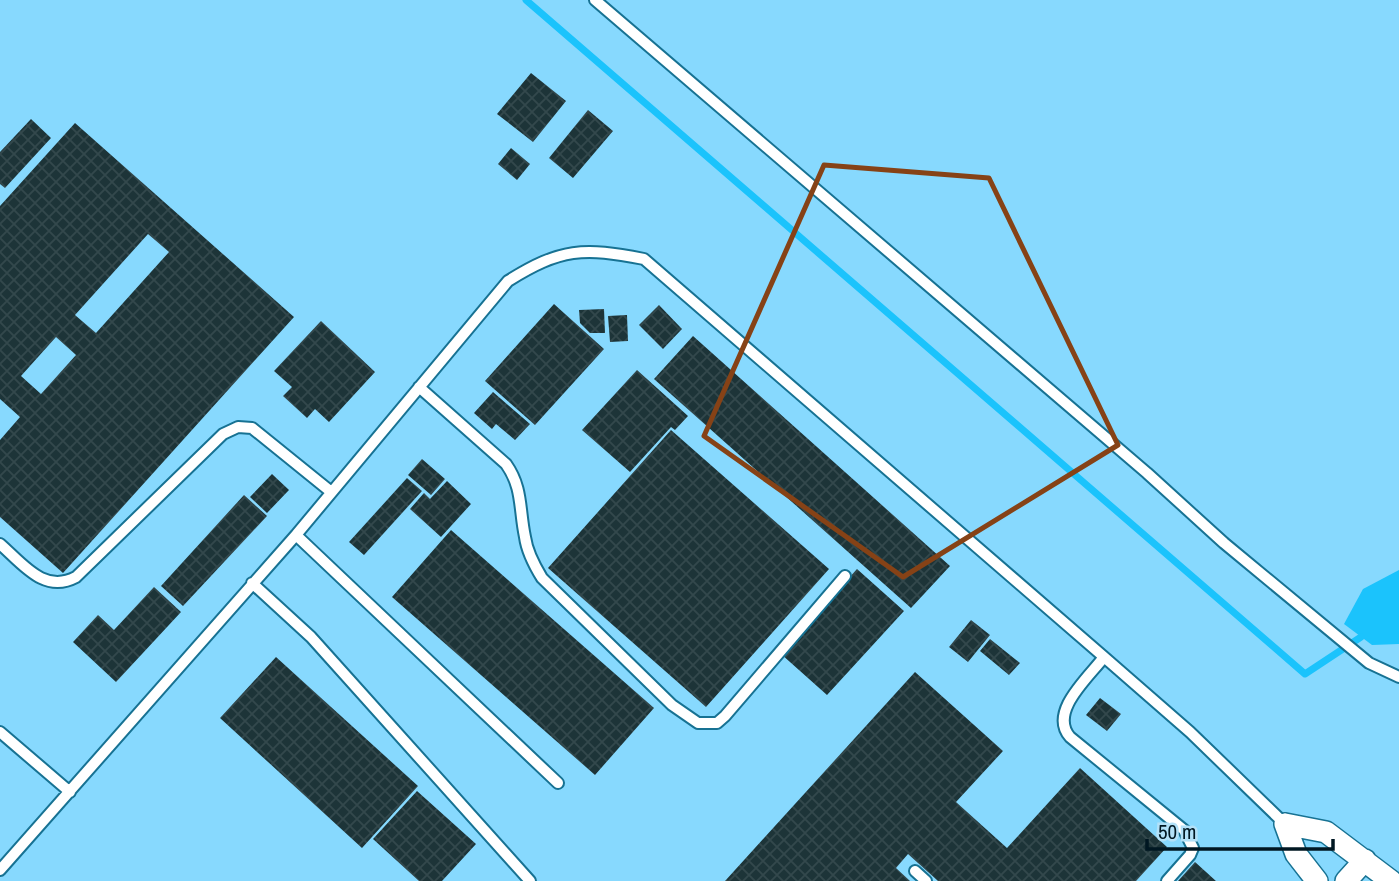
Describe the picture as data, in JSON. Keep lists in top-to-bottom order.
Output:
{
  "scale_bar": "50 m"
}
